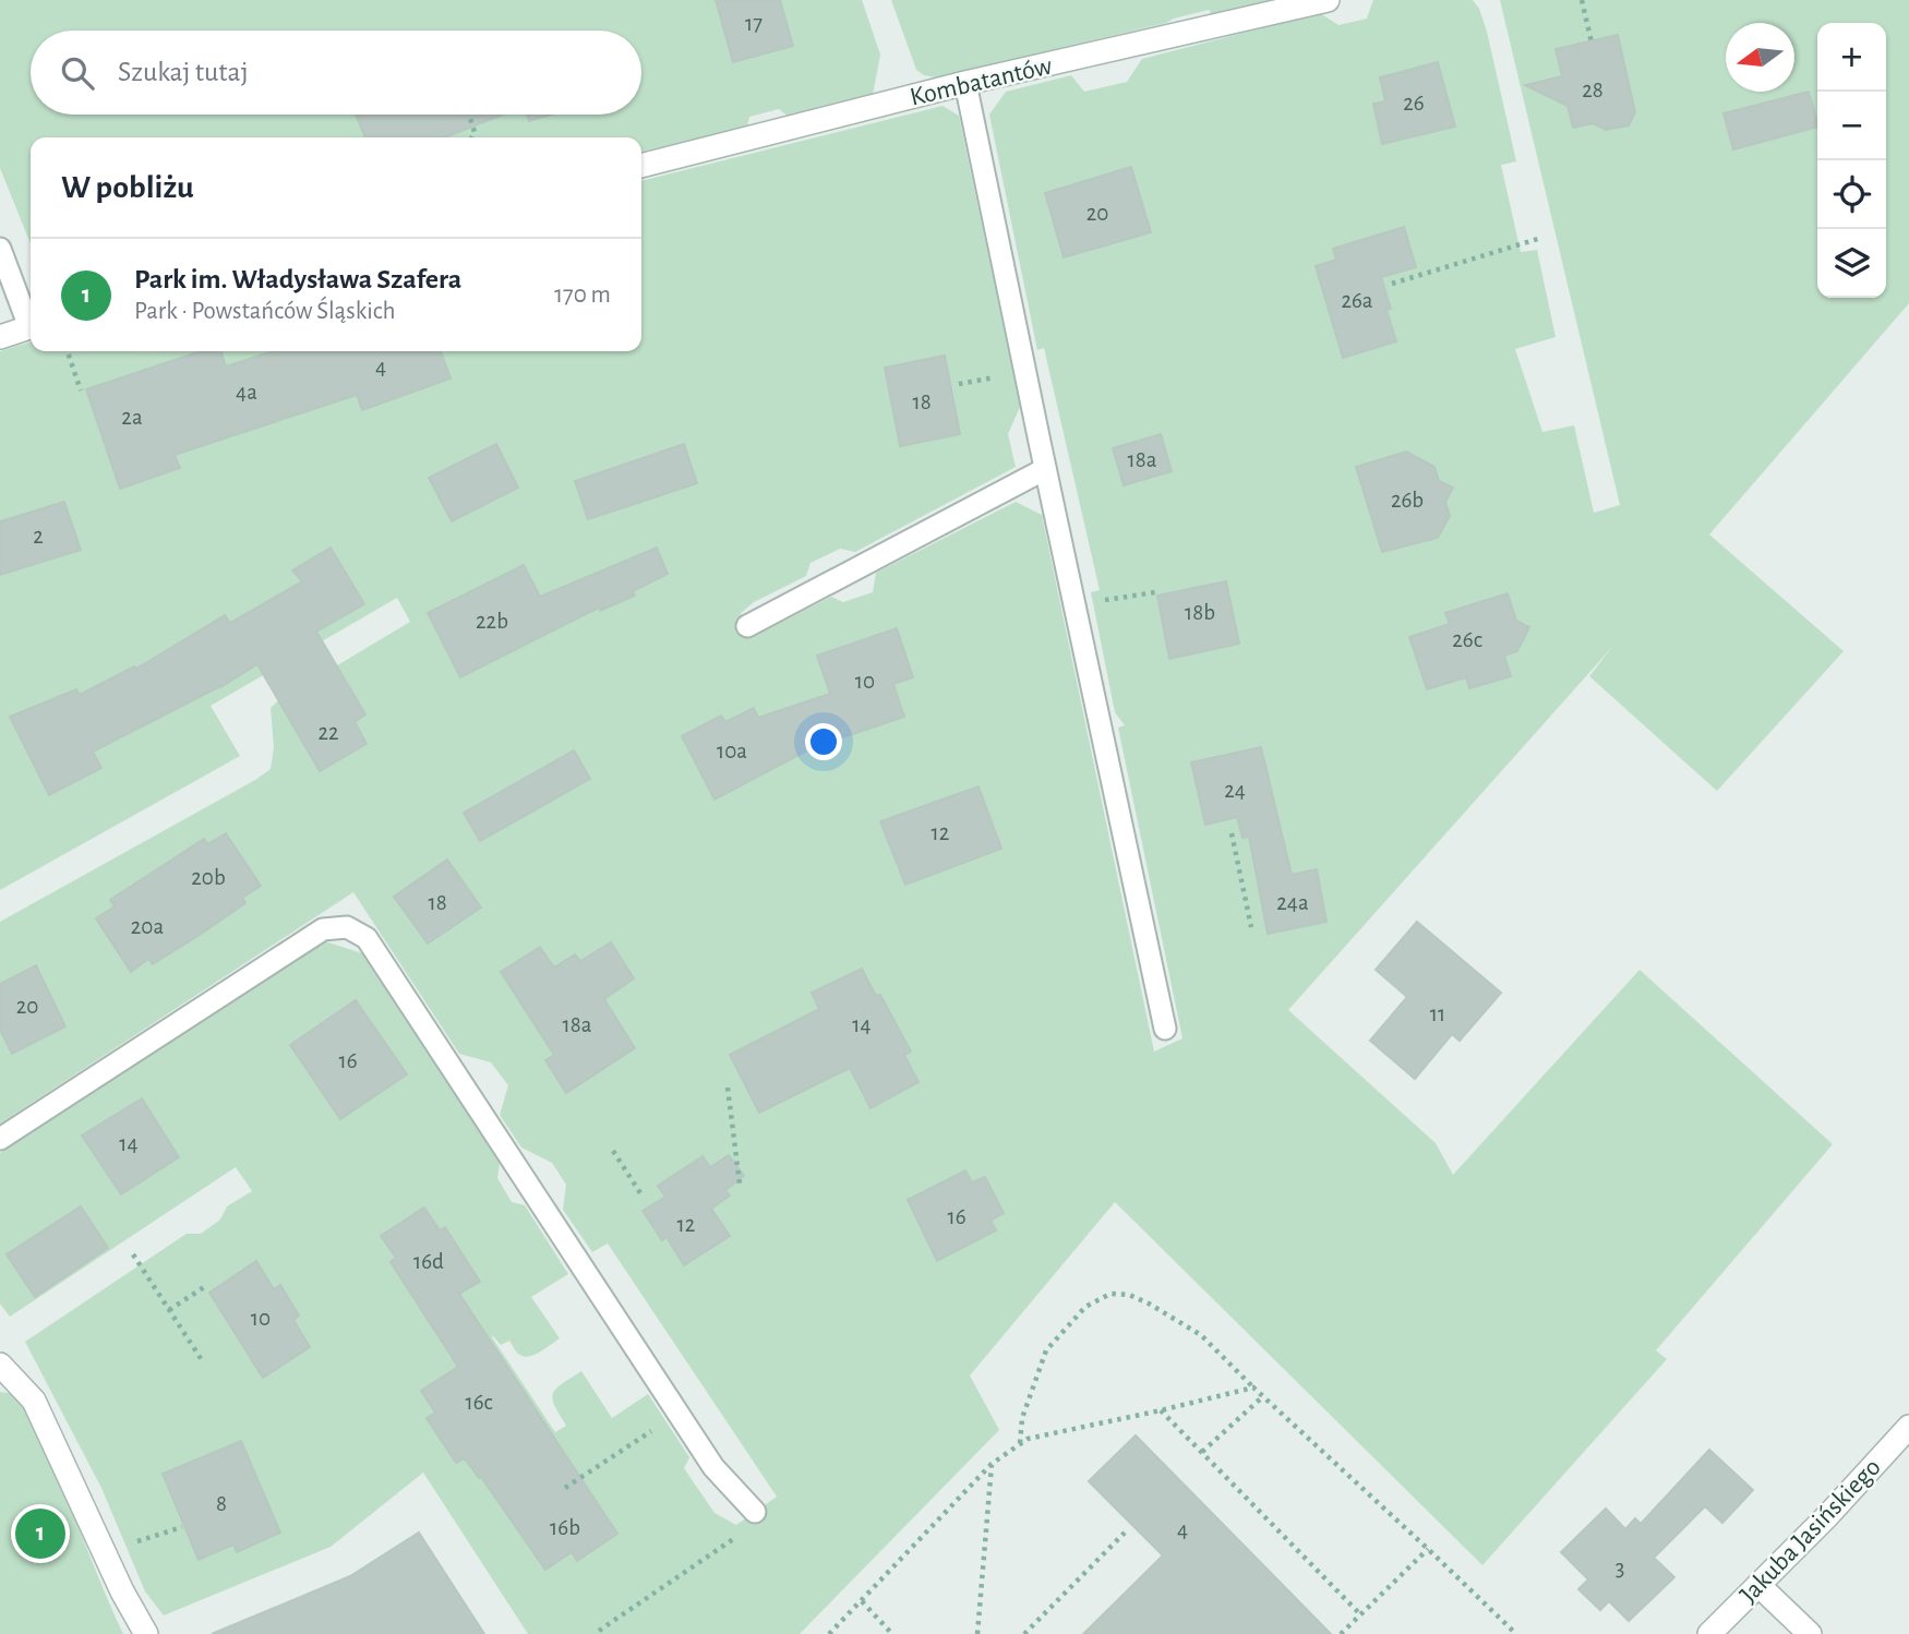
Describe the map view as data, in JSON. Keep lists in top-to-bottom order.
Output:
{
  "streets": {
    "street": ["Kombatantów", "Jakuba Jasińskiego"]
  },
  "house_numbers": [
    "17",
    "28",
    "26",
    "20",
    "26a",
    "4",
    "4a",
    "18",
    "2a",
    "18a",
    "26b",
    "2",
    "18b",
    "22b",
    "26c",
    "10",
    "22",
    "10a",
    "24",
    "12",
    "20b",
    "18",
    "24a",
    "20a",
    "20",
    "11",
    "18a",
    "14",
    "16",
    "14",
    "16",
    "12",
    "16d",
    "10",
    "16c",
    "8",
    "16b",
    "4",
    "3"
  ],
  "north": "left",
  "page": {
    "map_buttons": ["+", "−"],
    "search": "Szukaj tutaj",
    "heading": "W pobliżu",
    "list": [
      {
        "mark": "1",
        "name": "Park im. Władysława Szafera",
        "note": "Park · Powstańców Śląskich",
        "value": "170 m"
      }
    ],
    "pins": "1"
  }
}
